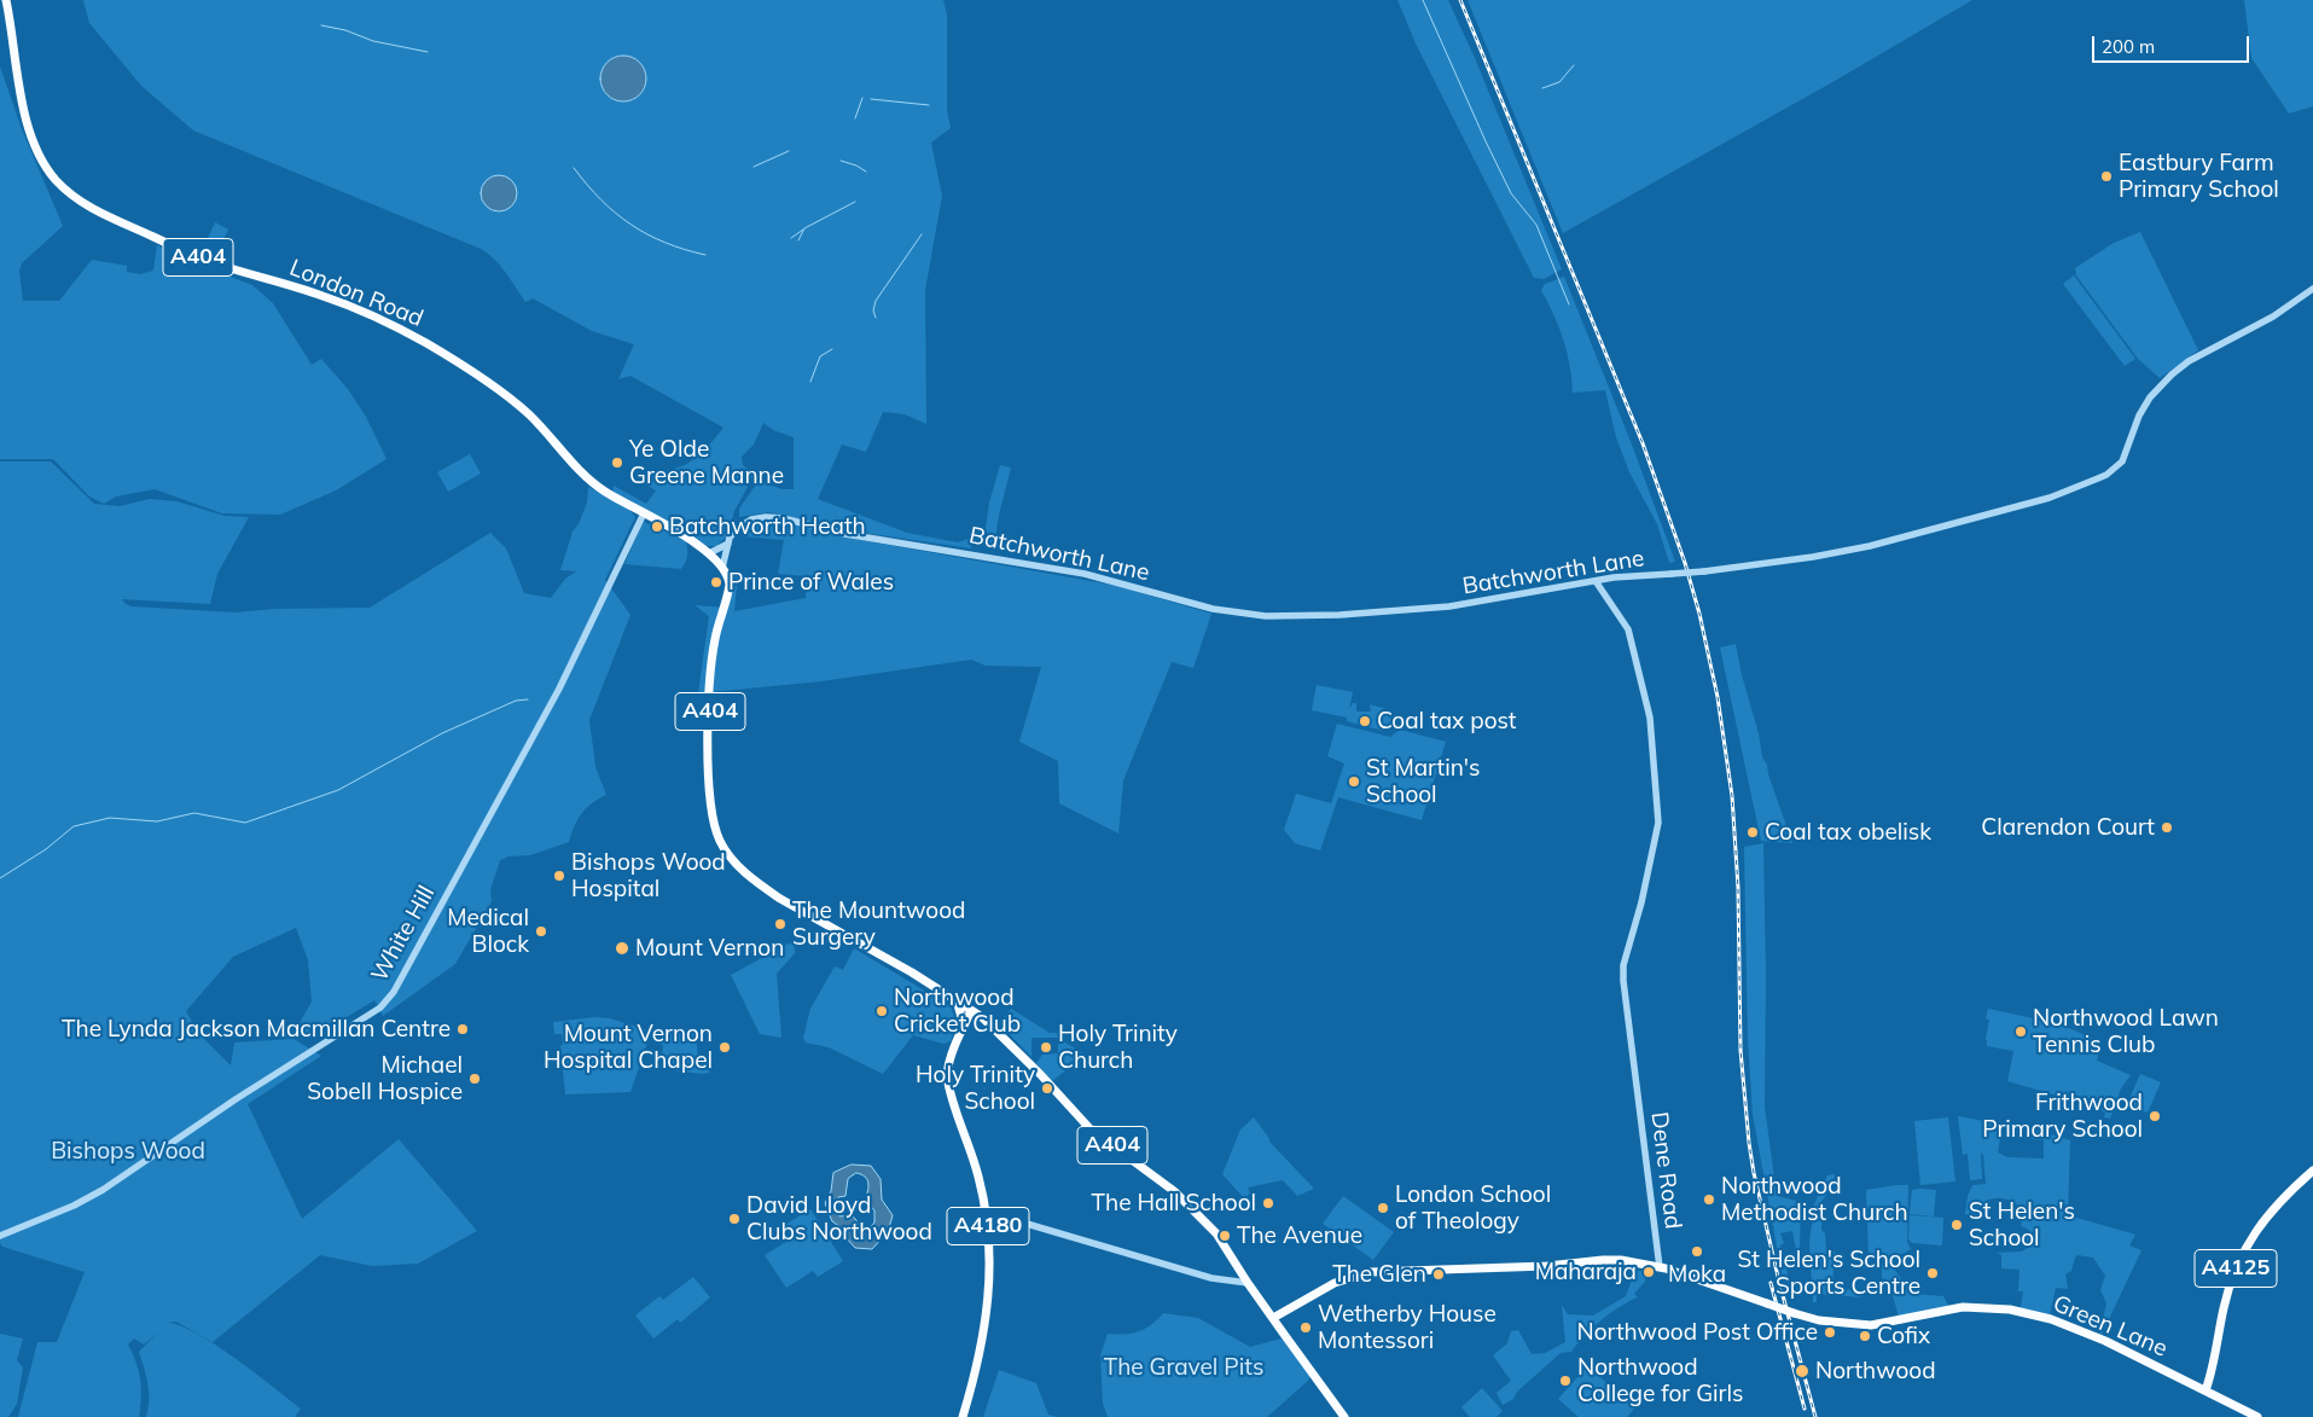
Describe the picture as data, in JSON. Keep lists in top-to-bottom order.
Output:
{
  "streets": {
    "main road": [
      "A404",
      "London Road",
      "A4180",
      "A4125",
      "Green Lane"
    ],
    "street": ["Batchworth Lane", "White Hill", "Dene Road"]
  },
  "crossings": [
    ["A404", "London Road"],
    ["A404", "Batchworth Lane"],
    ["A404", "A4180"],
    ["A404", "Green Lane"],
    ["London Road", "Batchworth Lane"],
    ["London Road", "White Hill"],
    ["Batchworth Lane", "Dene Road"],
    ["Dene Road", "Green Lane"],
    ["A4125", "Green Lane"]
  ],
  "parks": ["Bishops Wood", "The Gravel Pits"],
  "places": [
    "Eastbury Farm Primary School",
    "Ye Olde Greene Manne",
    "Batchworth Heath",
    "Prince of Wales",
    "Coal tax post",
    "St Martin's School",
    "Clarendon Court",
    "Coal tax obelisk",
    "Bishops Wood Hospital",
    "The Mountwood Surgery",
    "Medical Block",
    "Mount Vernon",
    "Northwood Cricket Club",
    "The Lynda Jackson Macmillan Centre",
    "Northwood Lawn Tennis Club",
    "Mount Vernon Hospital Chapel",
    "Holy Trinity Church",
    "Michael Sobell Hospice",
    "Holy Trinity School",
    "Frithwood Primary School",
    "Northwood Methodist Church",
    "The Hall School",
    "London School of Theology",
    "David Lloyd Clubs Northwood",
    "St Helen's School",
    "The Avenue",
    "Moka",
    "Maharaja",
    "St Helen's School Sports Centre",
    "The Glen",
    "Wetherby House Montessori",
    "Northwood Post Office",
    "Cofix",
    "Northwood",
    "Northwood College for Girls"
  ],
  "scale_bar": "200 m"
}
